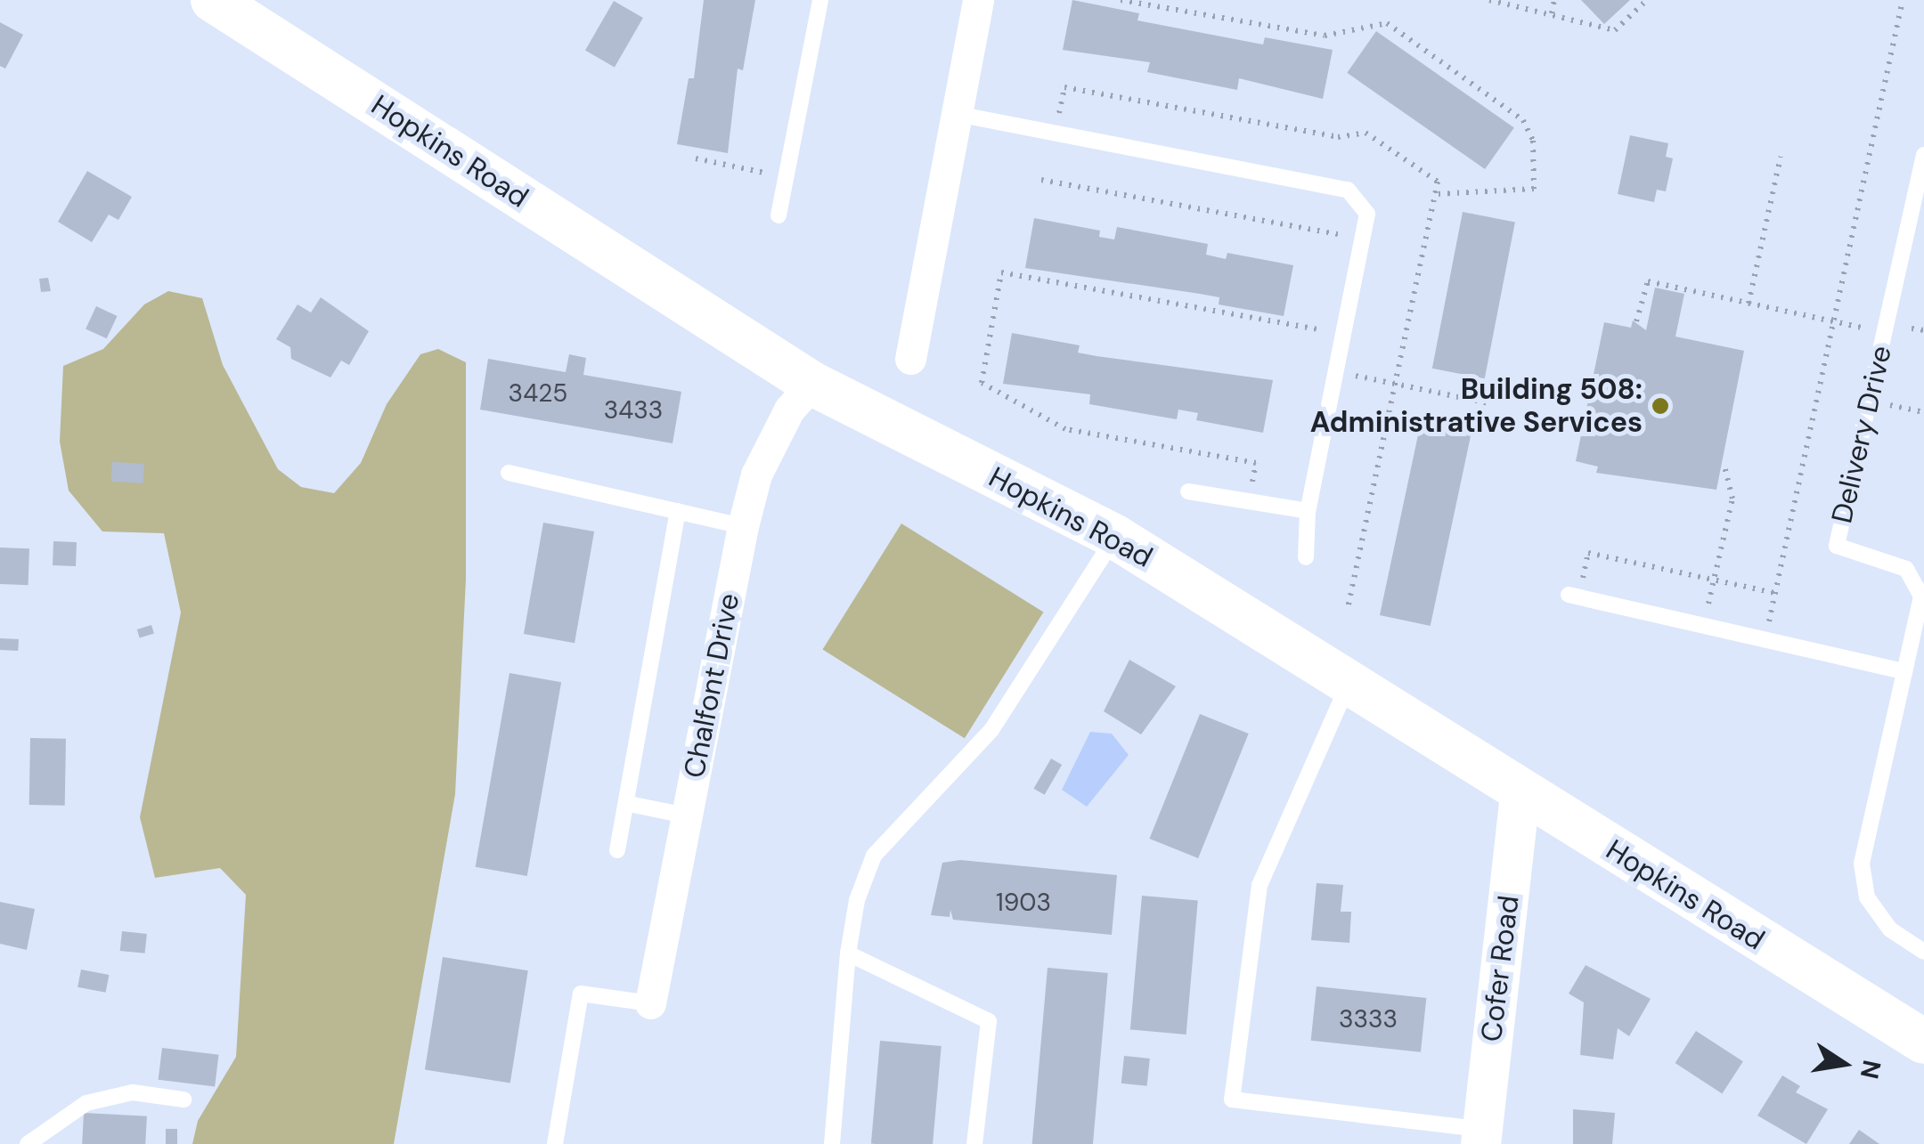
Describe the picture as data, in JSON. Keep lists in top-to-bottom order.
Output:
{
  "streets": {
    "main road": ["Hopkins Road"],
    "street": ["Chalfont Drive", "Cofer Road"],
    "lane": ["Delivery Drive"]
  },
  "crossings": [
    ["Hopkins Road", "Chalfont Drive"],
    ["Hopkins Road", "Cofer Road"]
  ],
  "places": ["Building 508: Administrative Services"],
  "house_numbers": [
    "3425",
    "3433",
    "1903",
    "3333"
  ],
  "north": "right"
}
